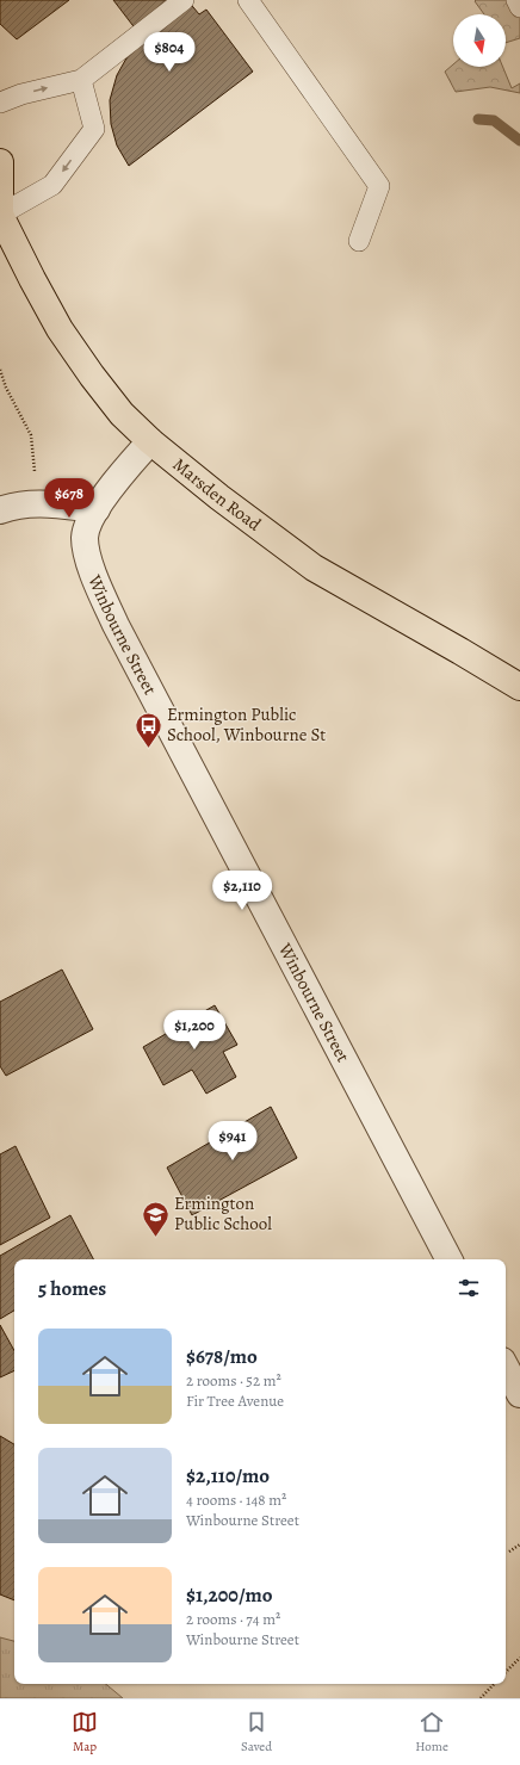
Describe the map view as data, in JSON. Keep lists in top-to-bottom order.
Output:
{
  "streets": {
    "main road": ["Marsden Road"],
    "street": ["Winbourne Street"]
  },
  "crossings": [
    ["Marsden Road", "Winbourne Street"]
  ],
  "places": {
    "bus stop": ["Ermington Public School, Winbourne St"],
    "school or university": ["Ermington Public School"]
  },
  "north": "bottom",
  "page": {
    "price": [
      "$804",
      "$678",
      "$2,110",
      "$1,200",
      "$941"
    ],
    "heading": "5 homes",
    "list": [
      {
        "name": "$678/mo",
        "note": "2 rooms · 52 m² · Fir Tree Avenue"
      },
      {
        "name": "$2,110/mo",
        "note": "4 rooms · 148 m² · Winbourne Street"
      },
      {
        "name": "$1,200/mo",
        "note": "2 rooms · 74 m² · Winbourne Street"
      }
    ],
    "tabs": ["Map", "Saved", "Home"]
  }
}
